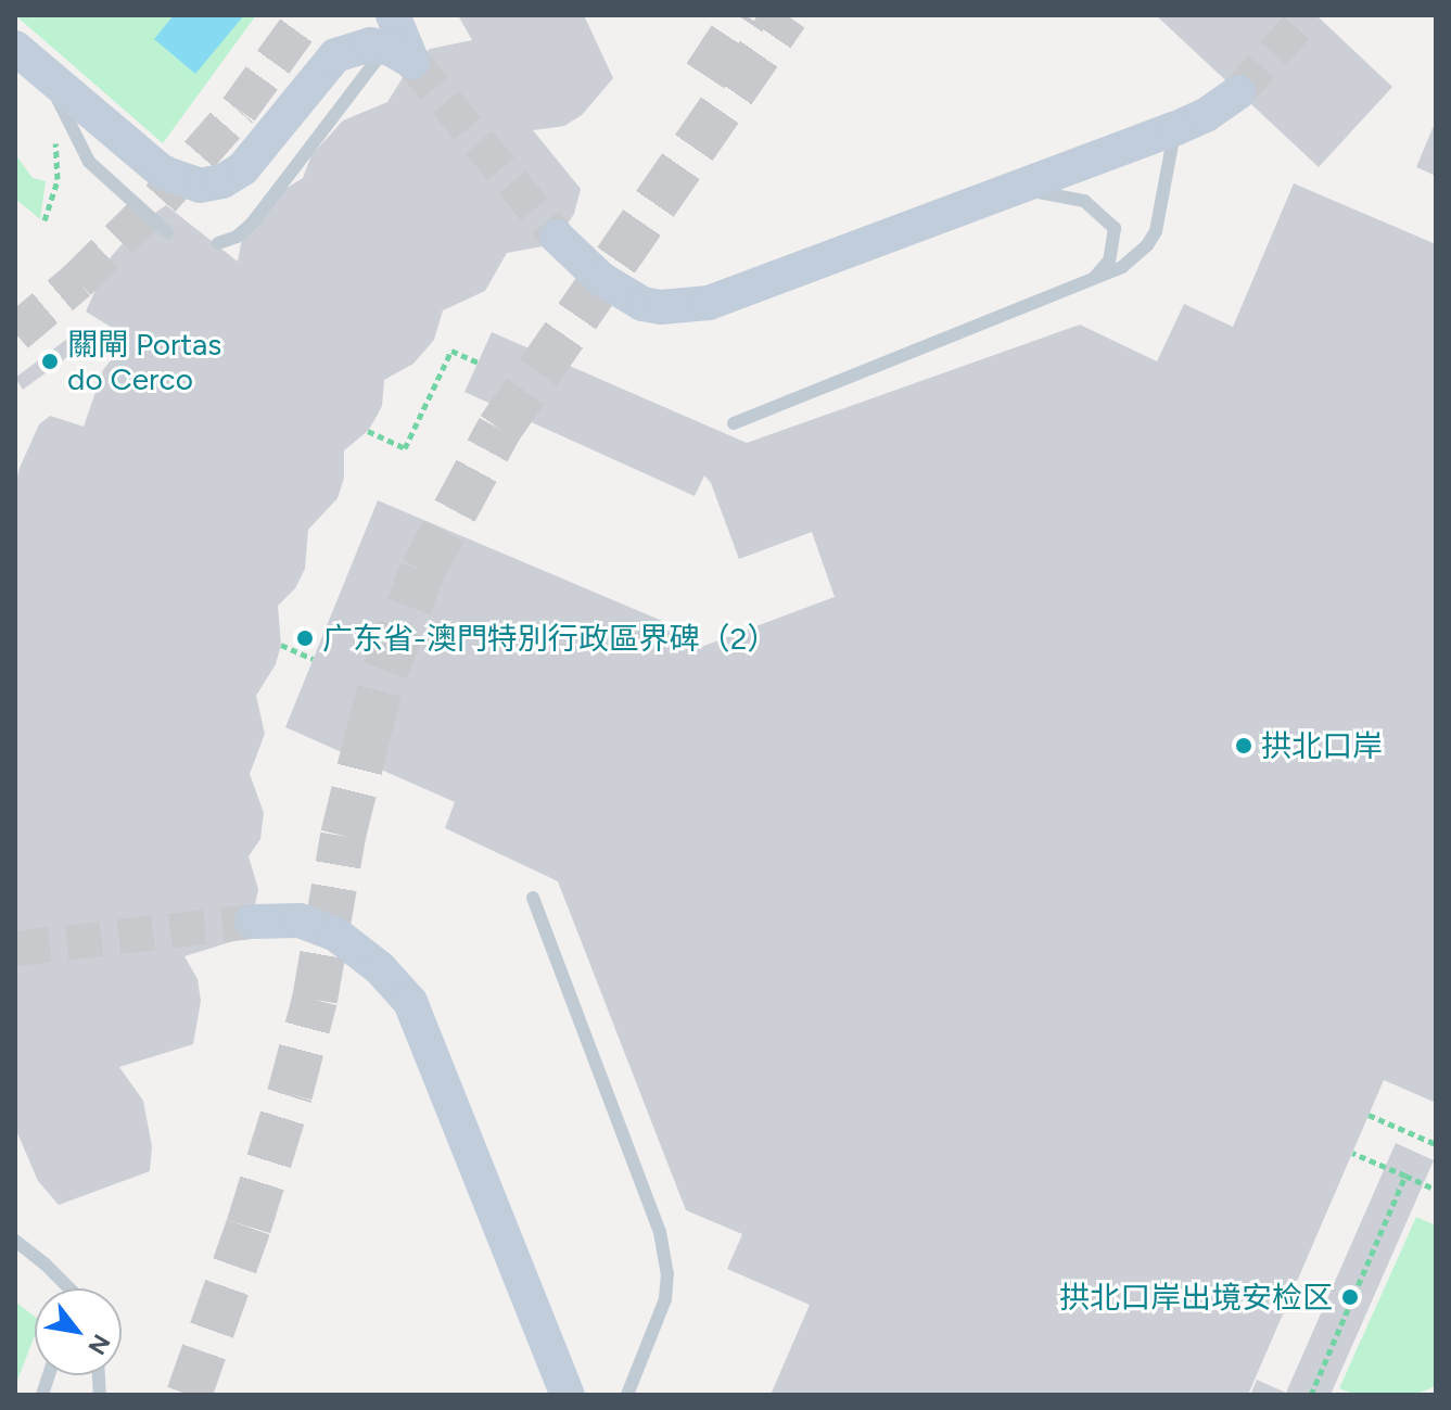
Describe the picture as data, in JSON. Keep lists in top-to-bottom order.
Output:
{
  "places": [
    "關閘 Portas do Cerco",
    "广东省-澳門特別行政區界碑（2）",
    "拱北口岸",
    "拱北口岸出境安检区"
  ],
  "north": "bottom right"
}
